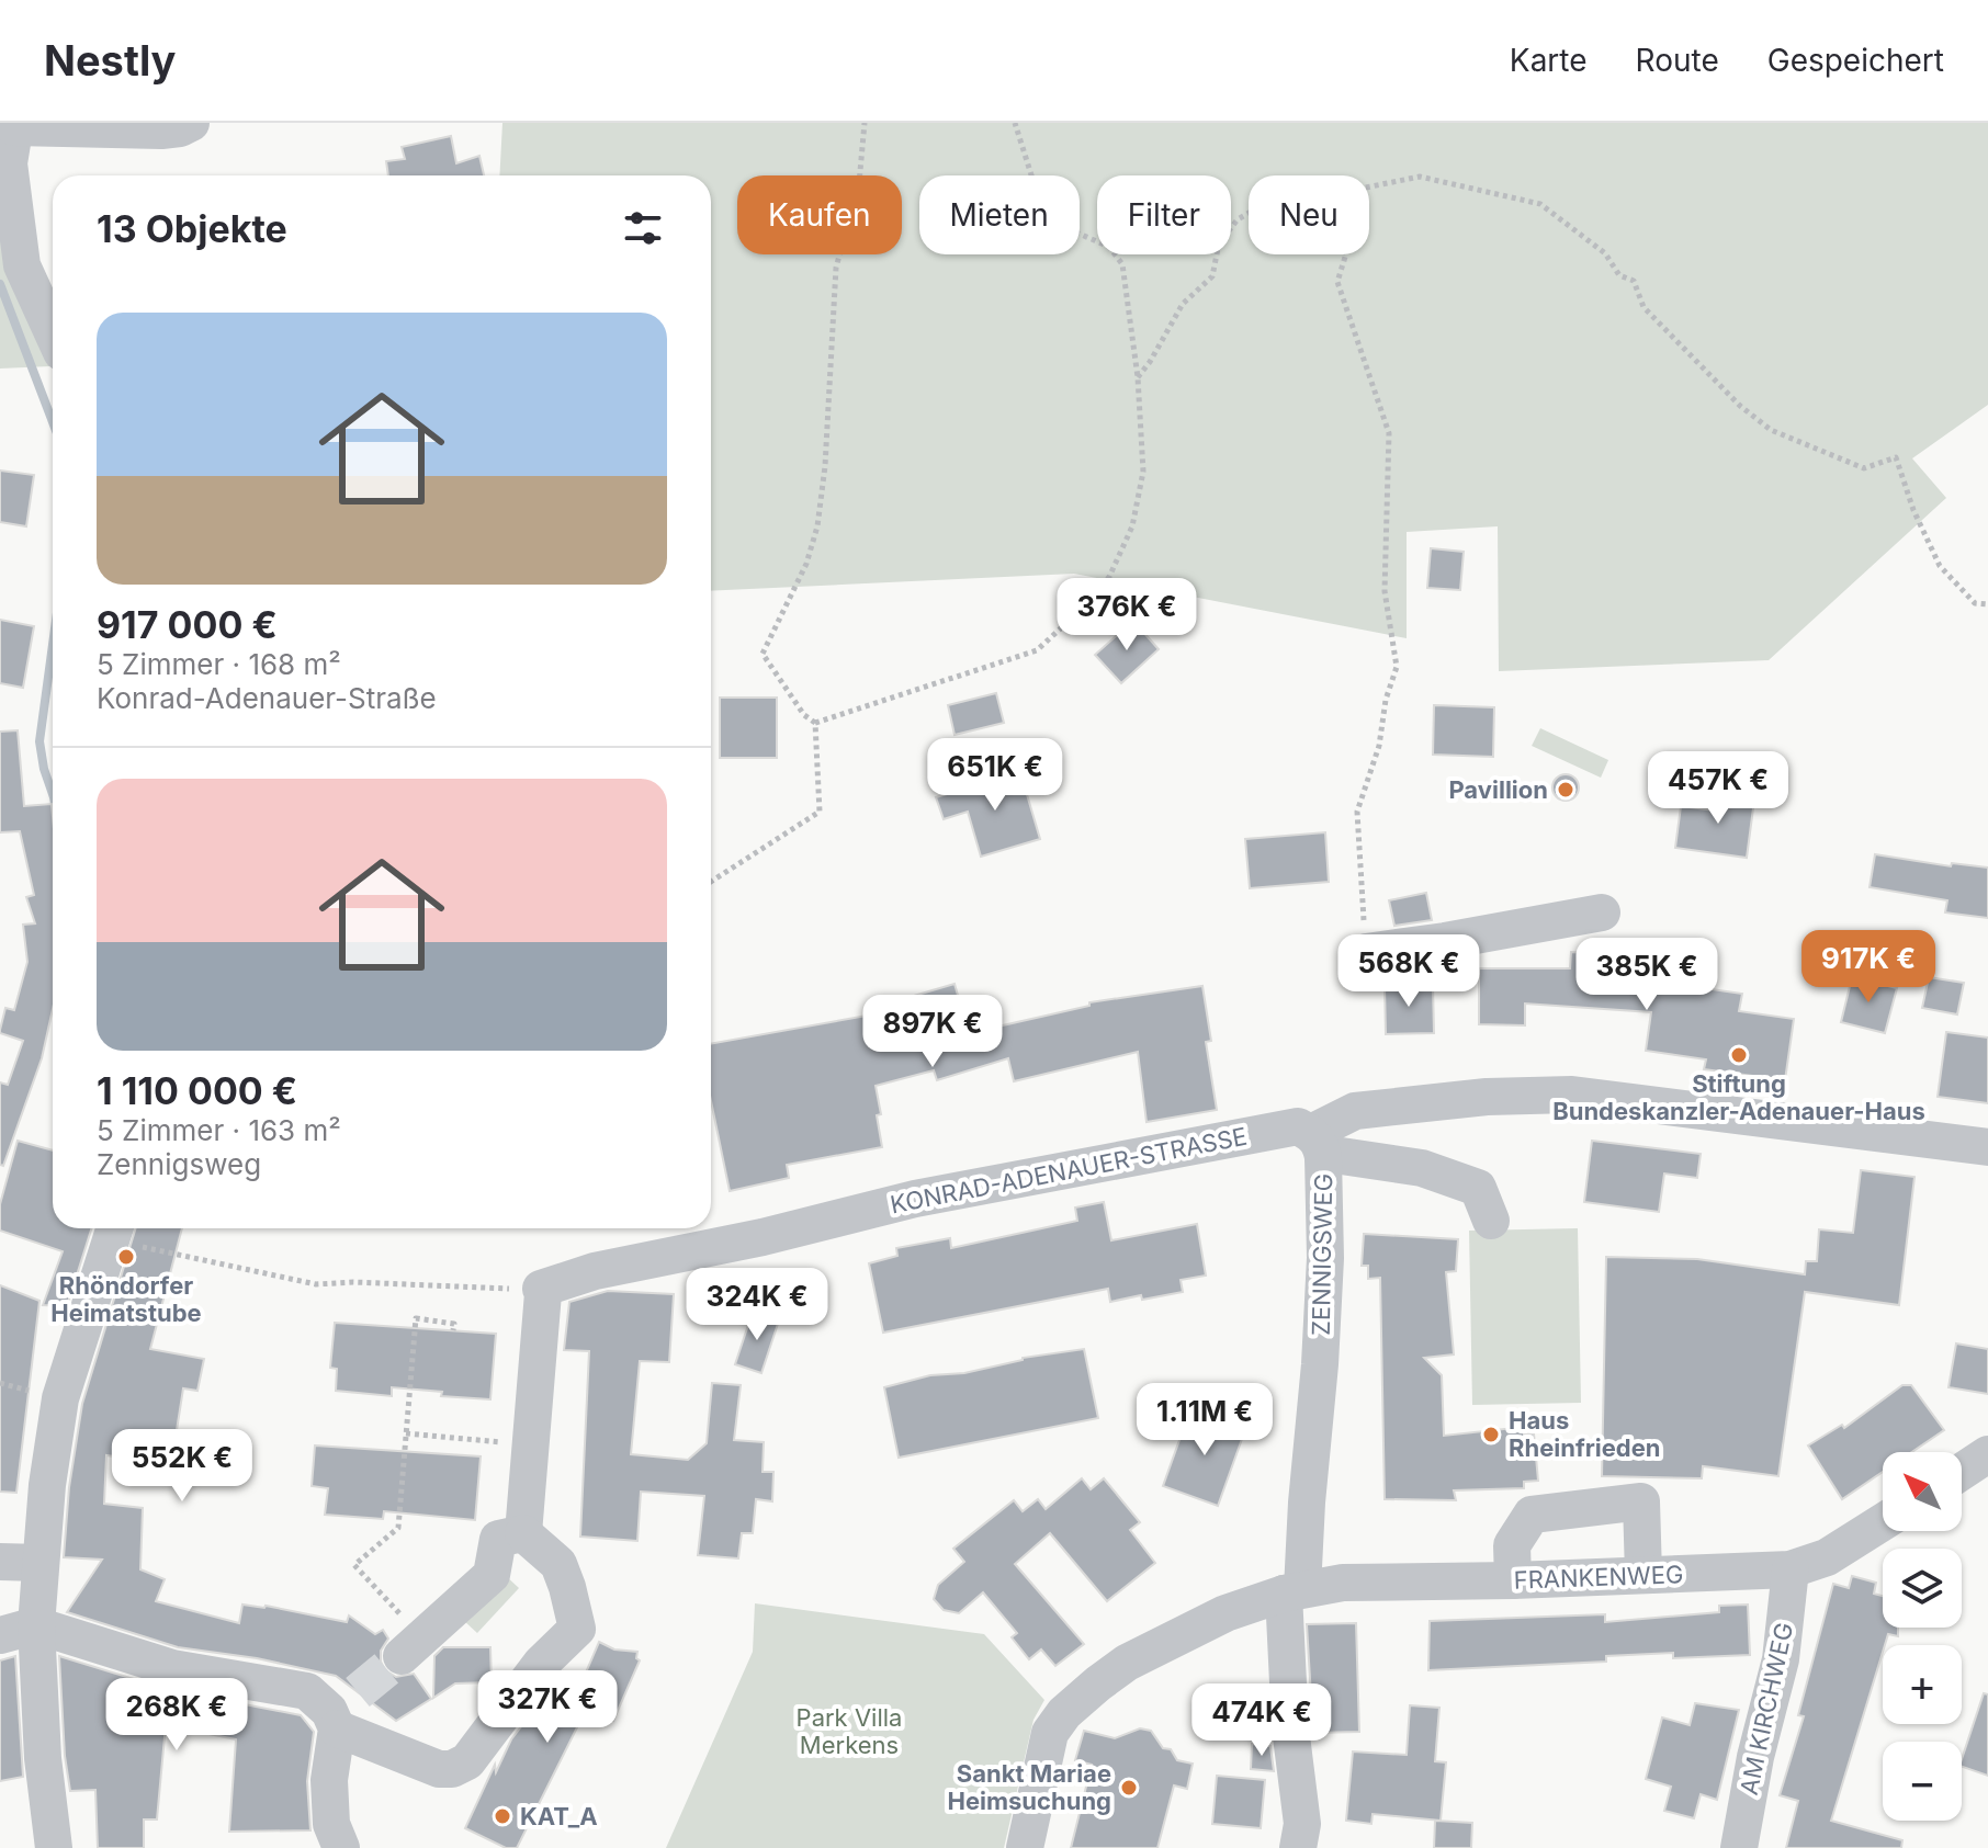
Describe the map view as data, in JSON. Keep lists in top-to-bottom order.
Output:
{
  "streets": {
    "street": [
      "KONRAD-ADENAUER-STRASSE",
      "ZENNIGSWEG",
      "FRANKENWEG",
      "AM KIRCHWEG"
    ]
  },
  "crossings": [
    ["KONRAD-ADENAUER-STRASSE", "ZENNIGSWEG"],
    ["ZENNIGSWEG", "FRANKENWEG"],
    ["FRANKENWEG", "AM KIRCHWEG"]
  ],
  "parks": ["Park Villa Merkens"],
  "places": [
    "Pavillion",
    "Stiftung Bundeskanzler-Adenauer-Haus",
    "Rhöndorfer Heimatstube",
    "Haus Rheinfrieden",
    "Sankt Mariae Heimsuchung",
    "KAT_A"
  ],
  "north": "top left",
  "page": {
    "header": "Nestly",
    "nav": ["Karte", "Route", "Gespeichert"],
    "chip": [
      "Kaufen",
      "Mieten",
      "Filter",
      "Neu"
    ],
    "heading": "13 Objekte",
    "list": [
      {
        "name": "917 000 €",
        "note": "5 Zimmer · 168 m² · Konrad-Adenauer-Straße"
      },
      {
        "name": "1 110 000 €",
        "note": "5 Zimmer · 163 m² · Zennigsweg"
      }
    ],
    "price": [
      "376K €",
      "651K €",
      "457K €",
      "917K €",
      "568K €",
      "385K €",
      "897K €",
      "324K €",
      "1.11M €",
      "552K €",
      "327K €",
      "268K €",
      "474K €"
    ],
    "map_buttons": ["+", "−"]
  }
}
